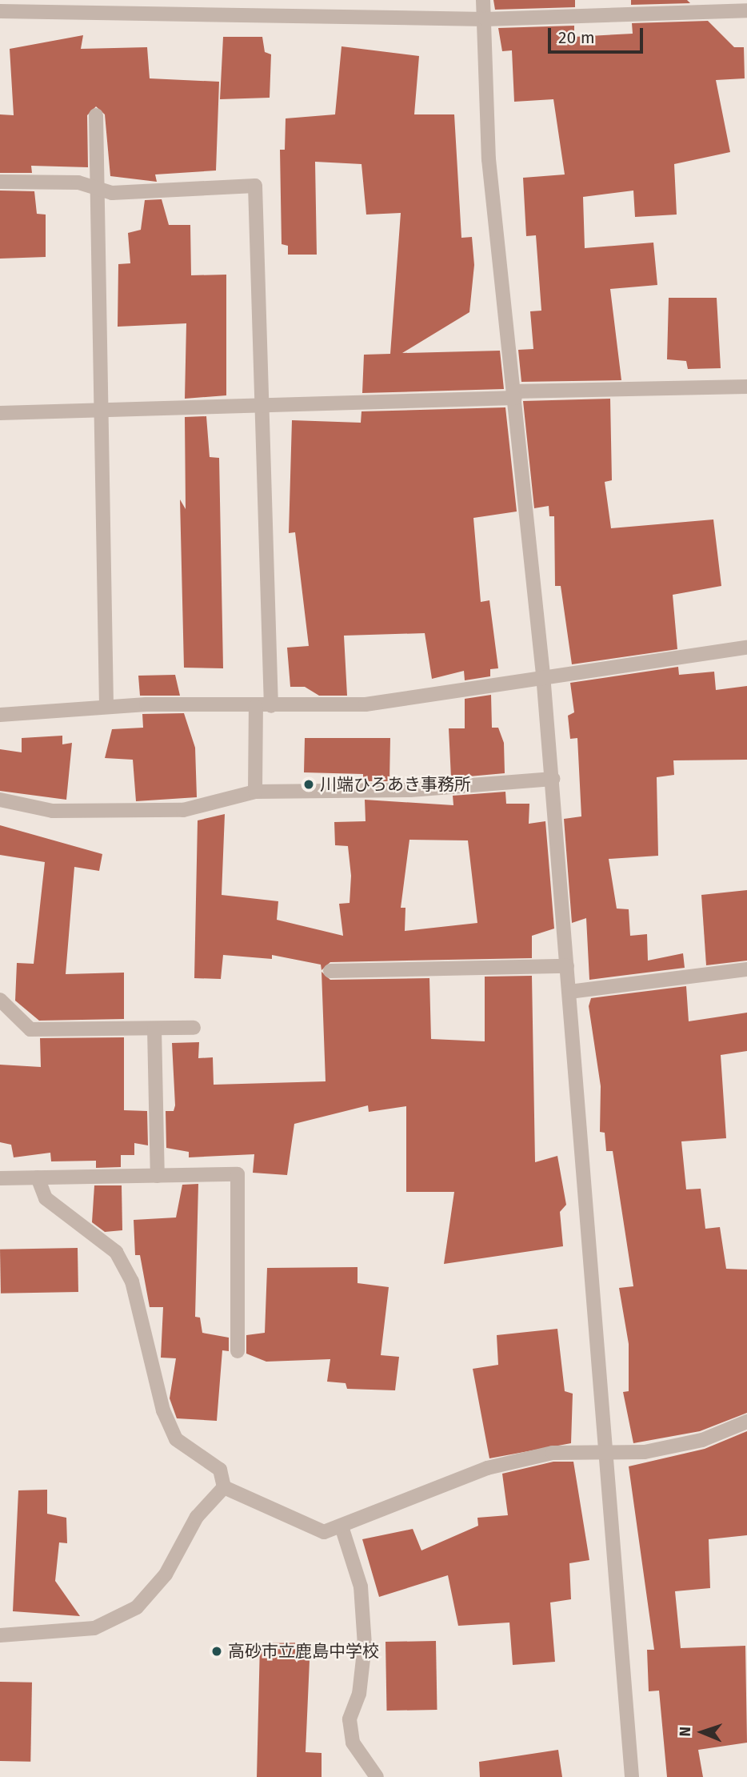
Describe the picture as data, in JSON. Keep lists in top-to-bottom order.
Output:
{
  "places": ["川端ひろあき事務所", "高砂市立鹿島中学校"],
  "scale_bar": "20 m",
  "north": "left"
}
